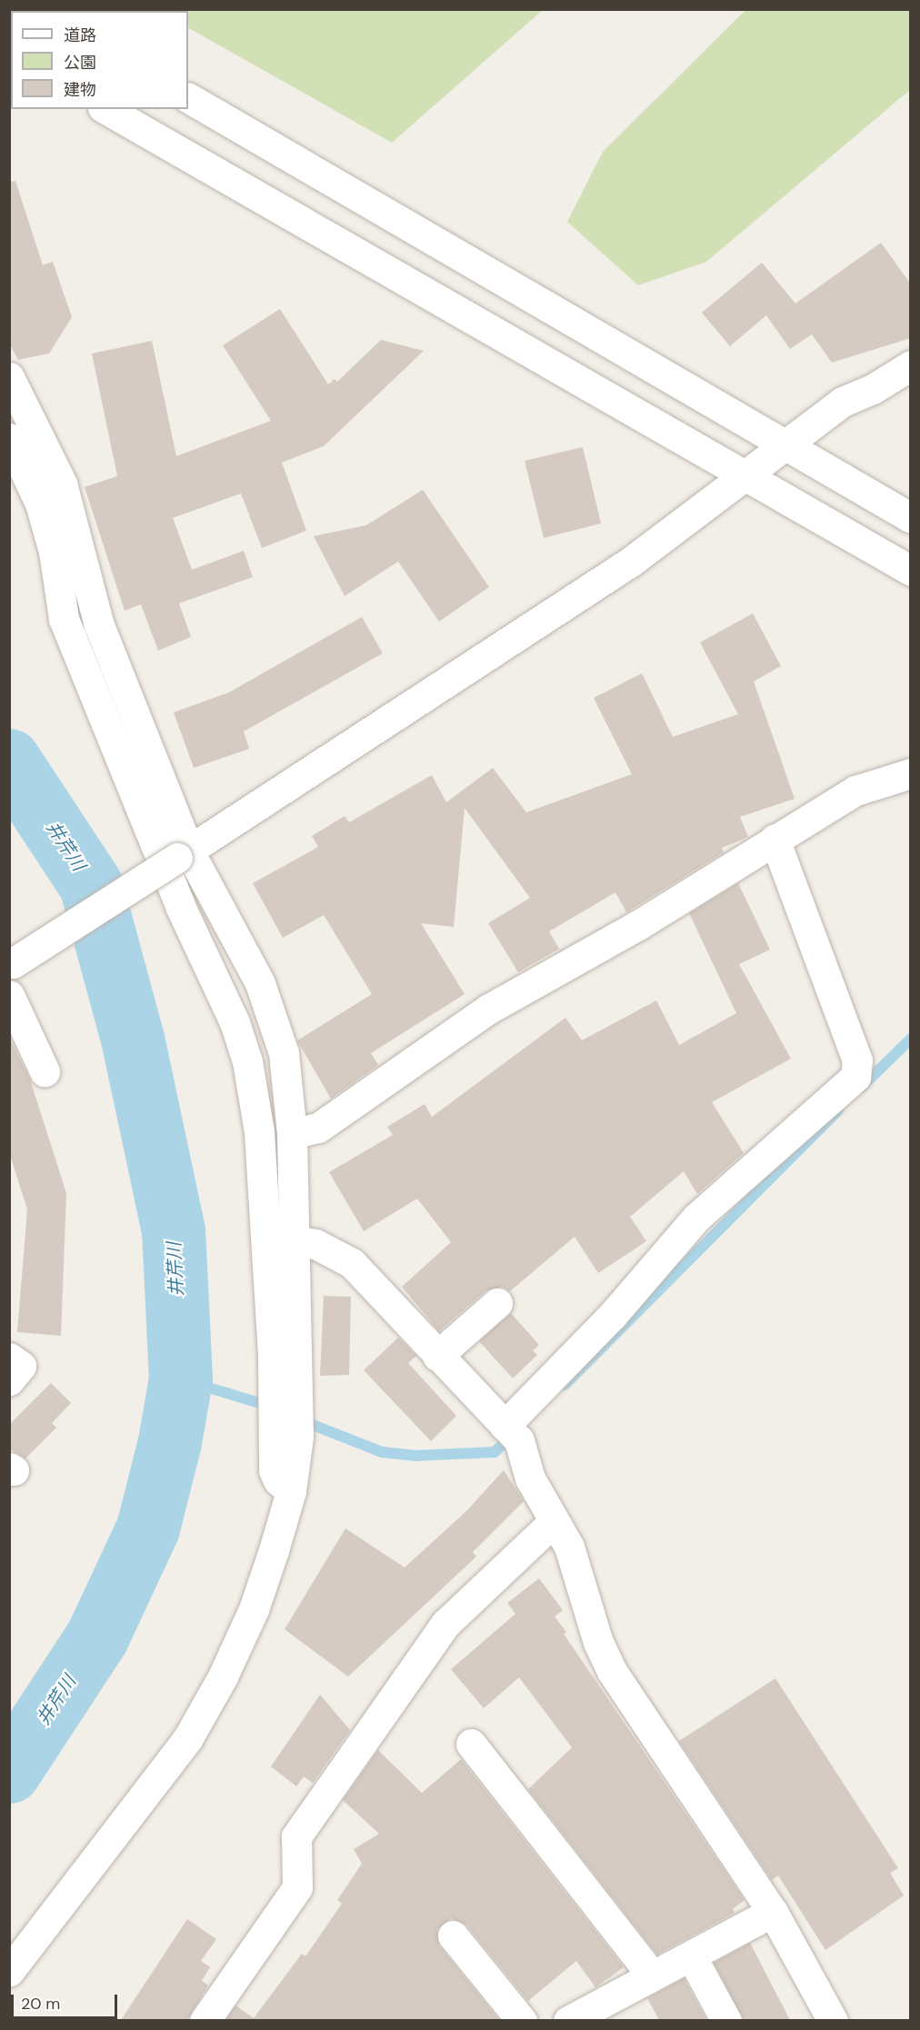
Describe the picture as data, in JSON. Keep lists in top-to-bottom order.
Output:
{
  "water": ["井芹川"],
  "legend": ["道路", "公園", "建物"],
  "scale_bar": "20 m"
}
